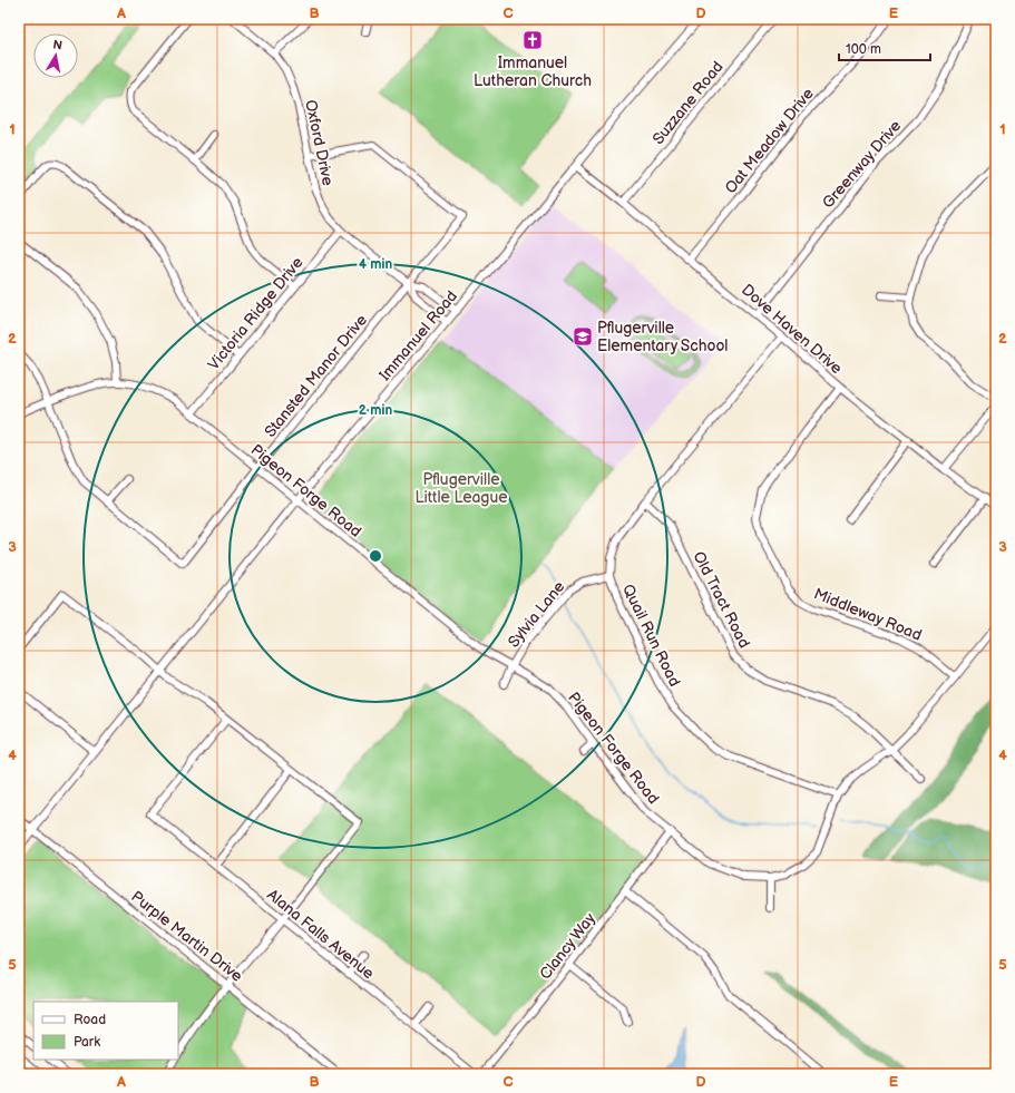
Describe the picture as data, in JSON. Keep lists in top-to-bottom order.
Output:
{
  "streets": {
    "street": [
      "Suzzane Road",
      "Oat Meadow Drive",
      "Oxford Drive",
      "Greenway Drive",
      "Victoria Ridge Drive",
      "Dove Haven Drive",
      "Immanuel Road",
      "Stansted Manor Drive",
      "Pigeon Forge Road",
      "Old Tract Road",
      "Sylvia Lane",
      "Middleway Road",
      "Quail Run Road",
      "Alana Falls Avenue",
      "Purple Martin Drive",
      "Clancy Way"
    ]
  },
  "crossings": [
    ["Suzzane Road", "Dove Haven Drive"],
    ["Oat Meadow Drive", "Dove Haven Drive"],
    ["Oxford Drive", "Victoria Ridge Drive"],
    ["Oxford Drive", "Stansted Manor Drive"],
    ["Greenway Drive", "Dove Haven Drive"],
    ["Victoria Ridge Drive", "Pigeon Forge Road"],
    ["Dove Haven Drive", "Immanuel Road"],
    ["Dove Haven Drive", "Middleway Road"],
    ["Dove Haven Drive", "Quail Run Road"],
    ["Immanuel Road", "Pigeon Forge Road"],
    ["Immanuel Road", "Purple Martin Drive"],
    ["Stansted Manor Drive", "Pigeon Forge Road"],
    ["Pigeon Forge Road", "Old Tract Road"],
    ["Pigeon Forge Road", "Sylvia Lane"],
    ["Pigeon Forge Road", "Middleway Road"],
    ["Pigeon Forge Road", "Quail Run Road"],
    ["Pigeon Forge Road", "Clancy Way"],
    ["Old Tract Road", "Quail Run Road"],
    ["Sylvia Lane", "Quail Run Road"]
  ],
  "parks": ["Pflugerville Little League"],
  "places": {
    "church": ["Immanuel Lutheran Church"],
    "school or university": ["Pflugerville Elementary School"]
  },
  "legend": ["Road", "Park"],
  "scale_bar": "100 m",
  "north": "top",
  "grid": {
    "columns": [
      "A",
      "B",
      "C",
      "D",
      "E"
    ],
    "rows": [
      "1",
      "2",
      "3",
      "4",
      "5"
    ]
  },
  "rings": ["4 min", "2 min"]
}
